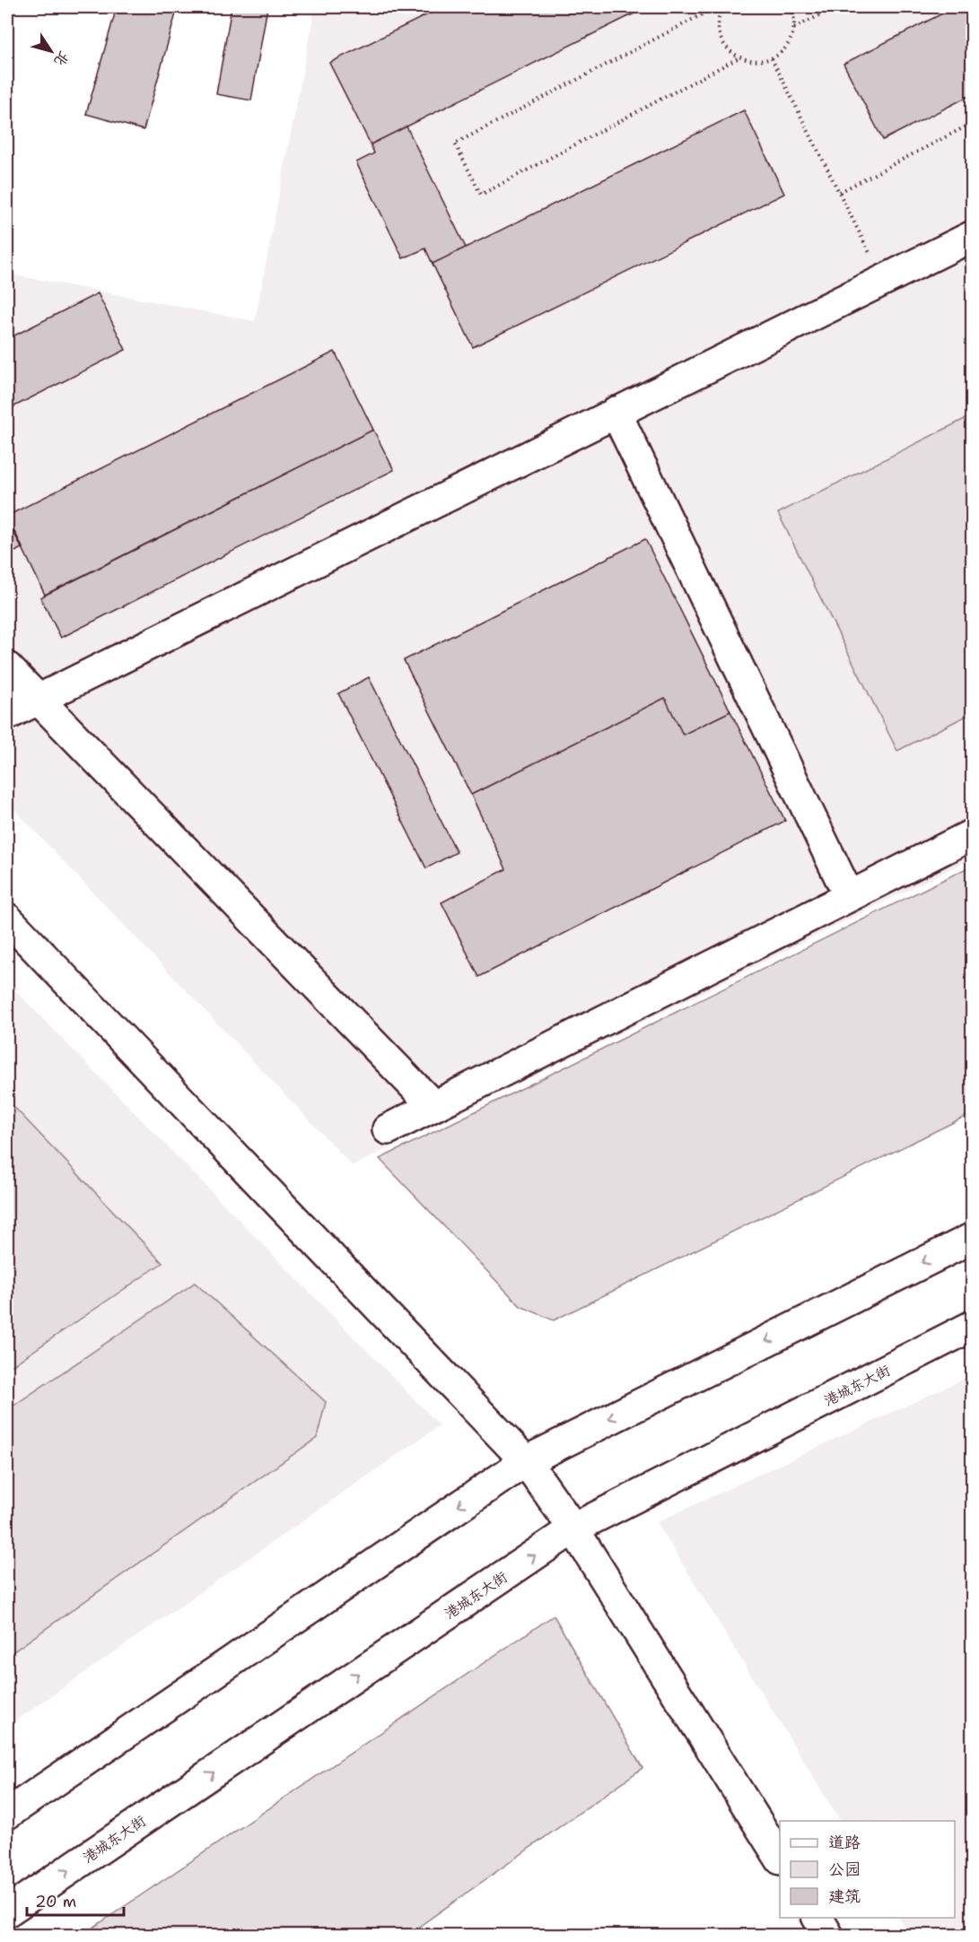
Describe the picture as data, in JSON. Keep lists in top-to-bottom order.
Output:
{
  "streets": {
    "main road": ["港城东大街"]
  },
  "legend": ["道路", "公园", "建筑"],
  "scale_bar": "20 m",
  "north": "bottom right"
}
